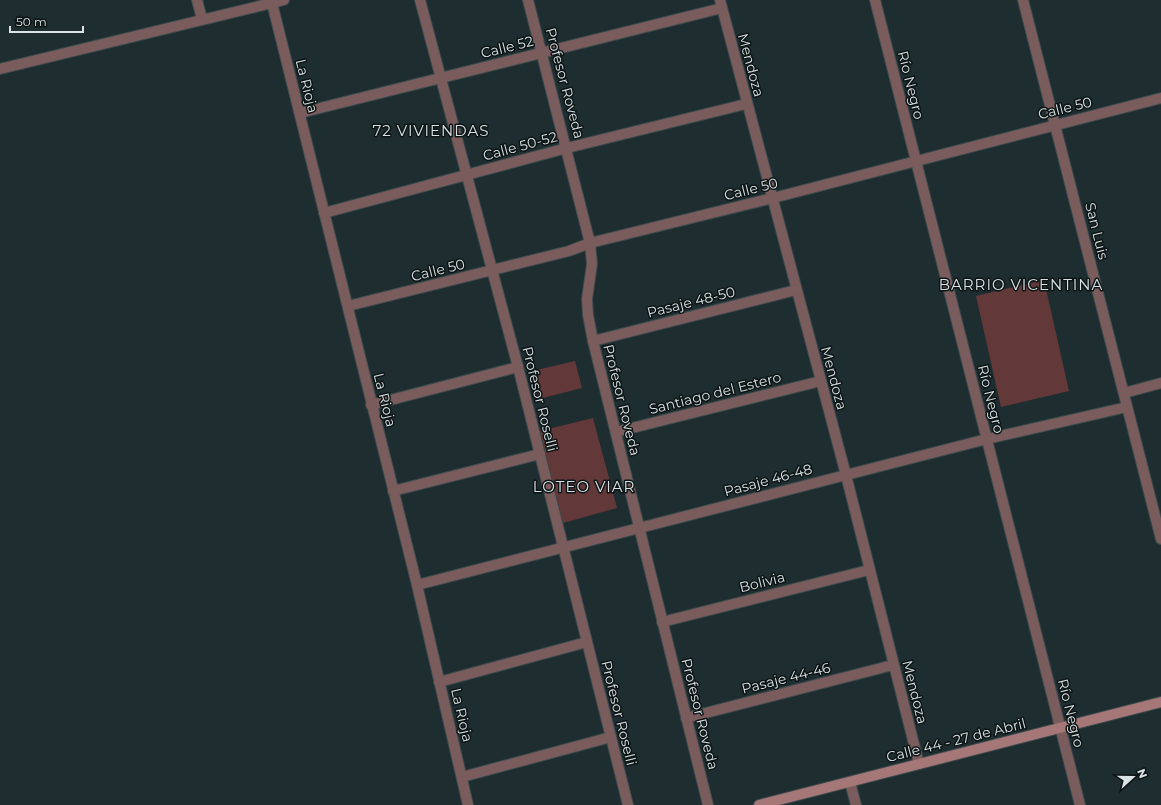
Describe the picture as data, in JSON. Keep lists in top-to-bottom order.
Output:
{
  "streets": {
    "street": [
      "Calle 52",
      "Mendoza",
      "Profesor Roveda",
      "Río Negro",
      "La Rioja",
      "Calle 50",
      "Calle 50-52",
      "San Luis",
      "Pasaje 48-50",
      "Santiago del Estero",
      "Profesor Roselli",
      "Pasaje 46-48",
      "Bolivia",
      "Pasaje 44-46",
      "Calle 44 - 27 de Abril"
    ]
  },
  "crossings": [
    ["Calle 52", "Mendoza"],
    ["Calle 52", "Profesor Roveda"],
    ["Calle 52", "La Rioja"],
    ["Calle 52", "Profesor Roselli"],
    ["Mendoza", "Calle 50"],
    ["Mendoza", "Calle 50-52"],
    ["Mendoza", "Pasaje 48-50"],
    ["Mendoza", "Santiago del Estero"],
    ["Mendoza", "Pasaje 46-48"],
    ["Mendoza", "Bolivia"],
    ["Mendoza", "Pasaje 44-46"],
    ["Mendoza", "Calle 44 - 27 de Abril"],
    ["Profesor Roveda", "Calle 50"],
    ["Profesor Roveda", "Calle 50-52"],
    ["Profesor Roveda", "Pasaje 48-50"],
    ["Profesor Roveda", "Santiago del Estero"],
    ["Profesor Roveda", "Pasaje 46-48"],
    ["Profesor Roveda", "Bolivia"],
    ["Profesor Roveda", "Pasaje 44-46"],
    ["Río Negro", "Calle 50"],
    ["Río Negro", "Pasaje 46-48"],
    ["Río Negro", "Calle 44 - 27 de Abril"],
    ["La Rioja", "Calle 50"],
    ["La Rioja", "Calle 50-52"],
    ["La Rioja", "Pasaje 46-48"],
    ["Calle 50", "San Luis"],
    ["Calle 50", "Profesor Roselli"],
    ["Calle 50-52", "Profesor Roselli"],
    ["San Luis", "Pasaje 46-48"],
    ["Profesor Roselli", "Pasaje 46-48"]
  ],
  "districts": ["72 VIVIENDAS", "BARRIO VICENTINA", "LOTEO VIAR"],
  "scale_bar": "50 m",
  "north": "right"
}
